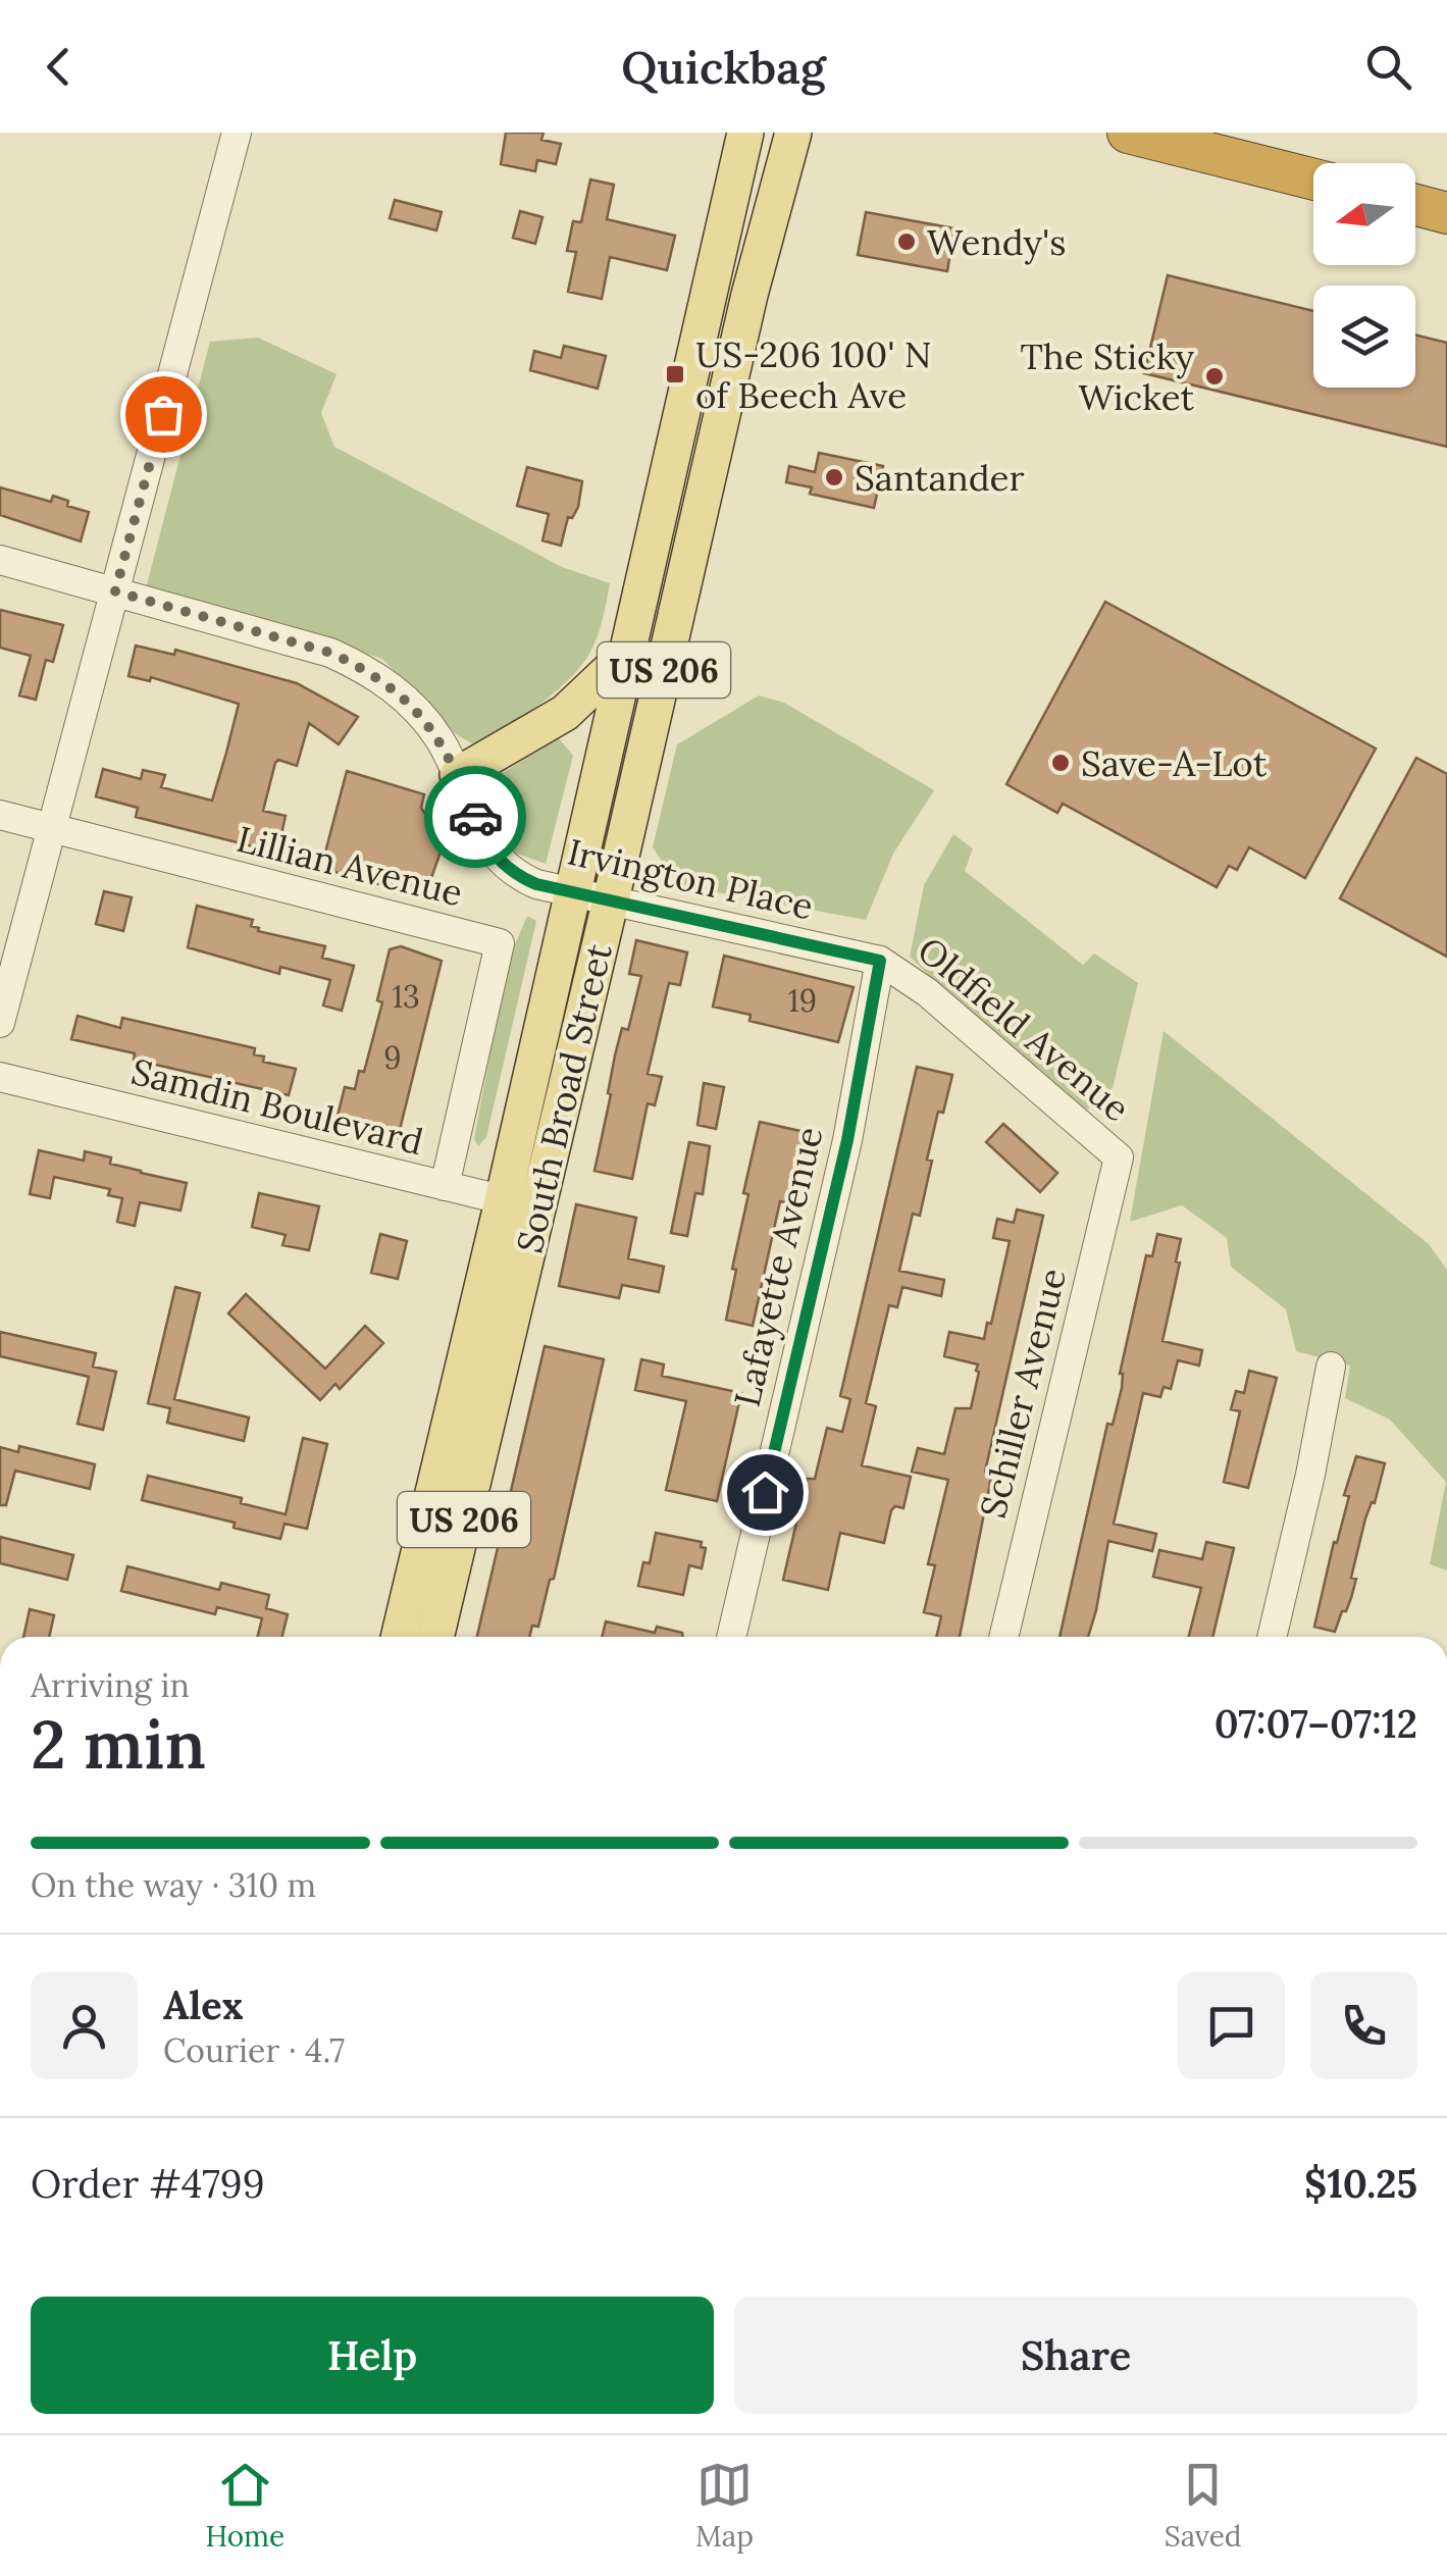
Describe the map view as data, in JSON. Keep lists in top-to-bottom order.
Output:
{
  "streets": {
    "main road": ["US 206", "South Broad Street"],
    "street": [
      "Lillian Avenue",
      "Irvington Place",
      "Oldfield Avenue",
      "Samdin Boulevard",
      "Lafayette Avenue",
      "Schiller Avenue"
    ]
  },
  "crossings": [
    ["Lillian Avenue", "Samdin Boulevard"],
    ["Irvington Place", "Oldfield Avenue"],
    ["Irvington Place", "South Broad Street"],
    ["Irvington Place", "Lafayette Avenue"],
    ["Oldfield Avenue", "Lafayette Avenue"],
    ["Oldfield Avenue", "Schiller Avenue"],
    ["South Broad Street", "Samdin Boulevard"]
  ],
  "places": {
    "other": [
      "Wendy's",
      "The Sticky Wicket",
      "Santander",
      "Save-A-Lot"
    ],
    "transit": ["US-206 100' N of Beech Ave"]
  },
  "house_numbers": ["13", "19", "9"],
  "north": "left",
  "page": {
    "header": "Quickbag",
    "heading": ["2 min", "Arriving in", "07:07–07:12"],
    "panel": [
      "Alex",
      "Courier · 4.7",
      "Order #4799",
      "$10.25"
    ],
    "bar": "On the way · 310 m",
    "buttons": ["Help", "Share"],
    "tabs": ["Home", "Map", "Saved"]
  }
}
